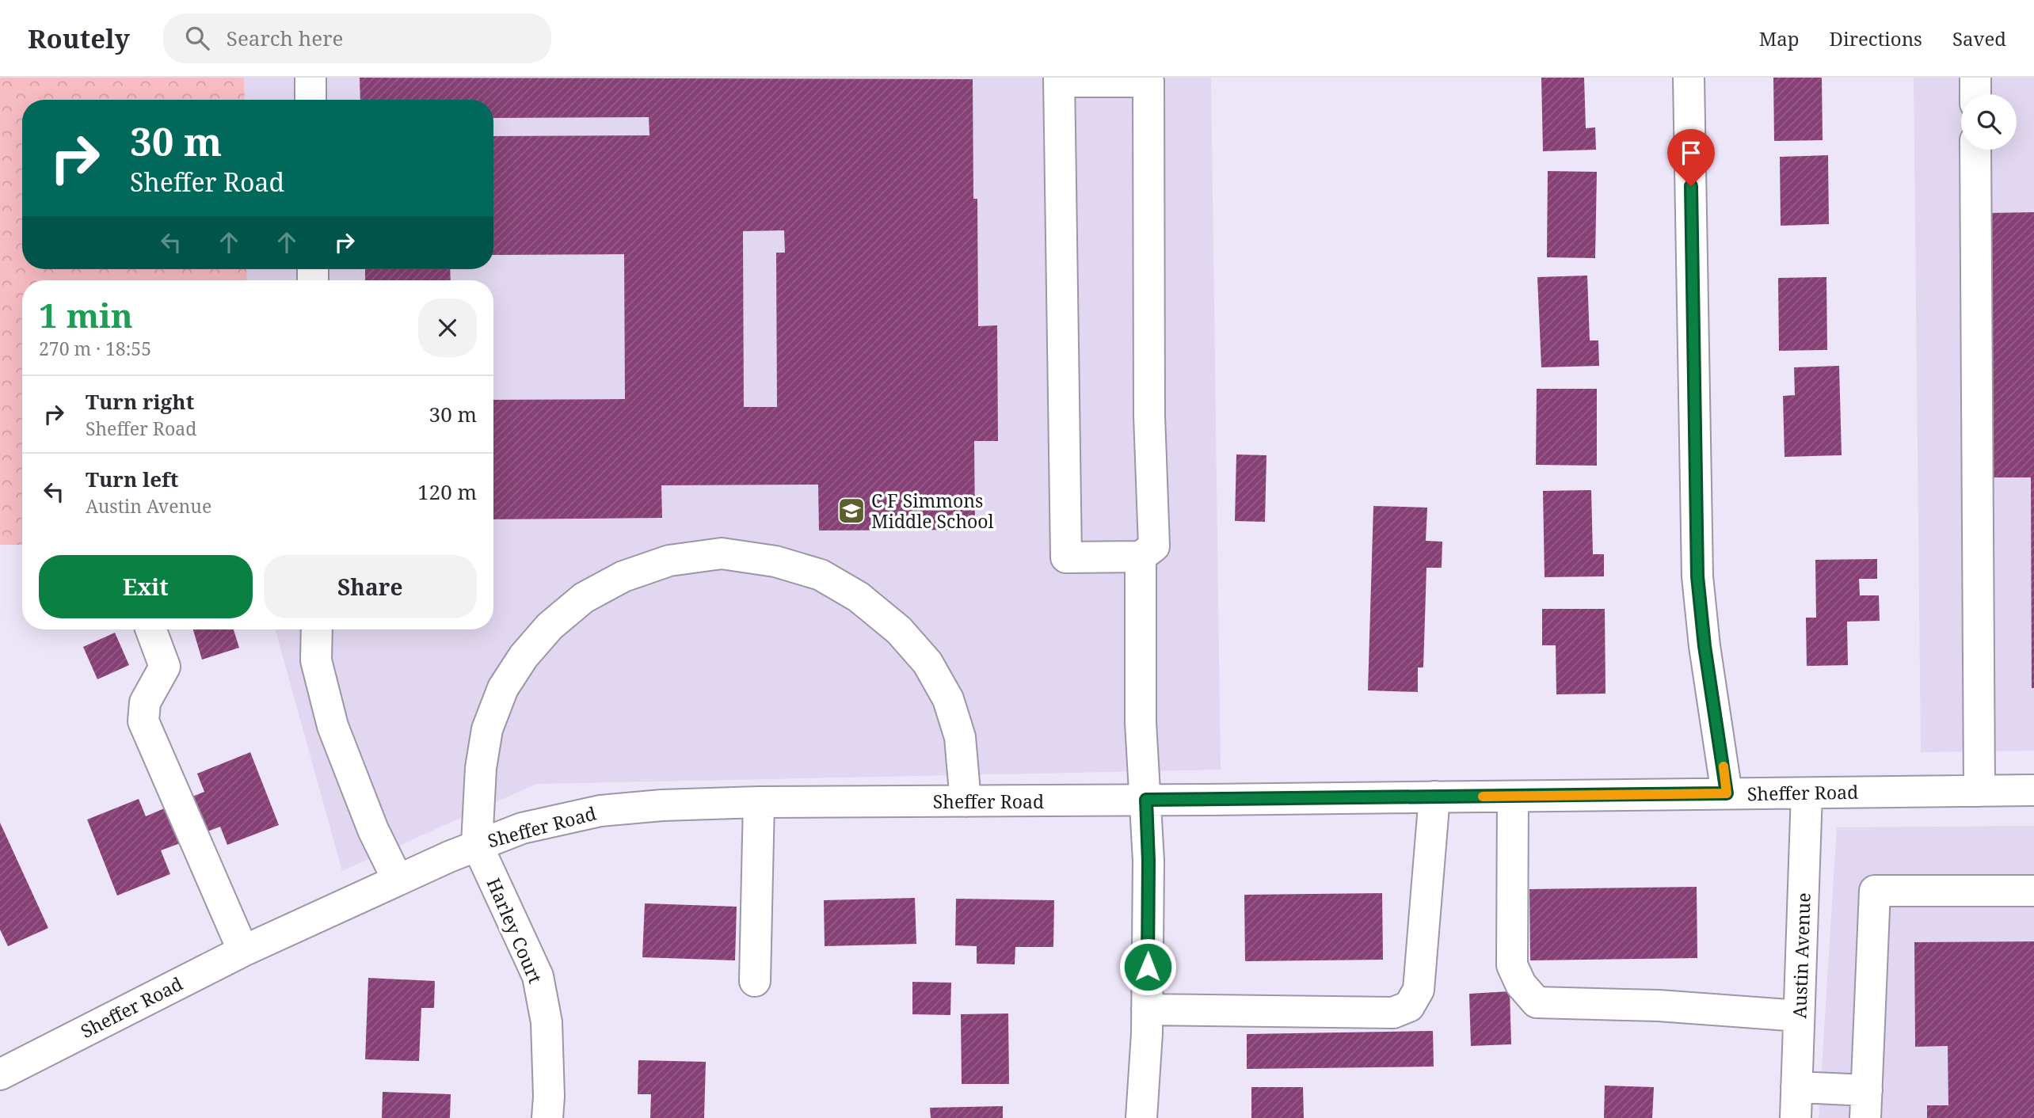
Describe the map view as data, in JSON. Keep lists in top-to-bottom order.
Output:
{
  "streets": {
    "street": ["Sheffer Road", "Harley Court", "Austin Avenue"]
  },
  "crossings": [
    ["Sheffer Road", "Harley Court"],
    ["Sheffer Road", "Austin Avenue"]
  ],
  "places": {
    "school or university": ["C F Simmons Middle School"]
  },
  "page": {
    "header": "Routely",
    "search": "Search here",
    "nav": ["Map", "Directions", "Saved"],
    "turn": ["30 m", "Sheffer Road"],
    "heading": ["1 min", "270 m · 18:55"],
    "list": [
      {
        "name": "Turn right",
        "note": "Sheffer Road",
        "value": "30 m"
      },
      {
        "name": "Turn left",
        "note": "Austin Avenue",
        "value": "120 m"
      }
    ],
    "buttons": ["Exit", "Share"]
  }
}
